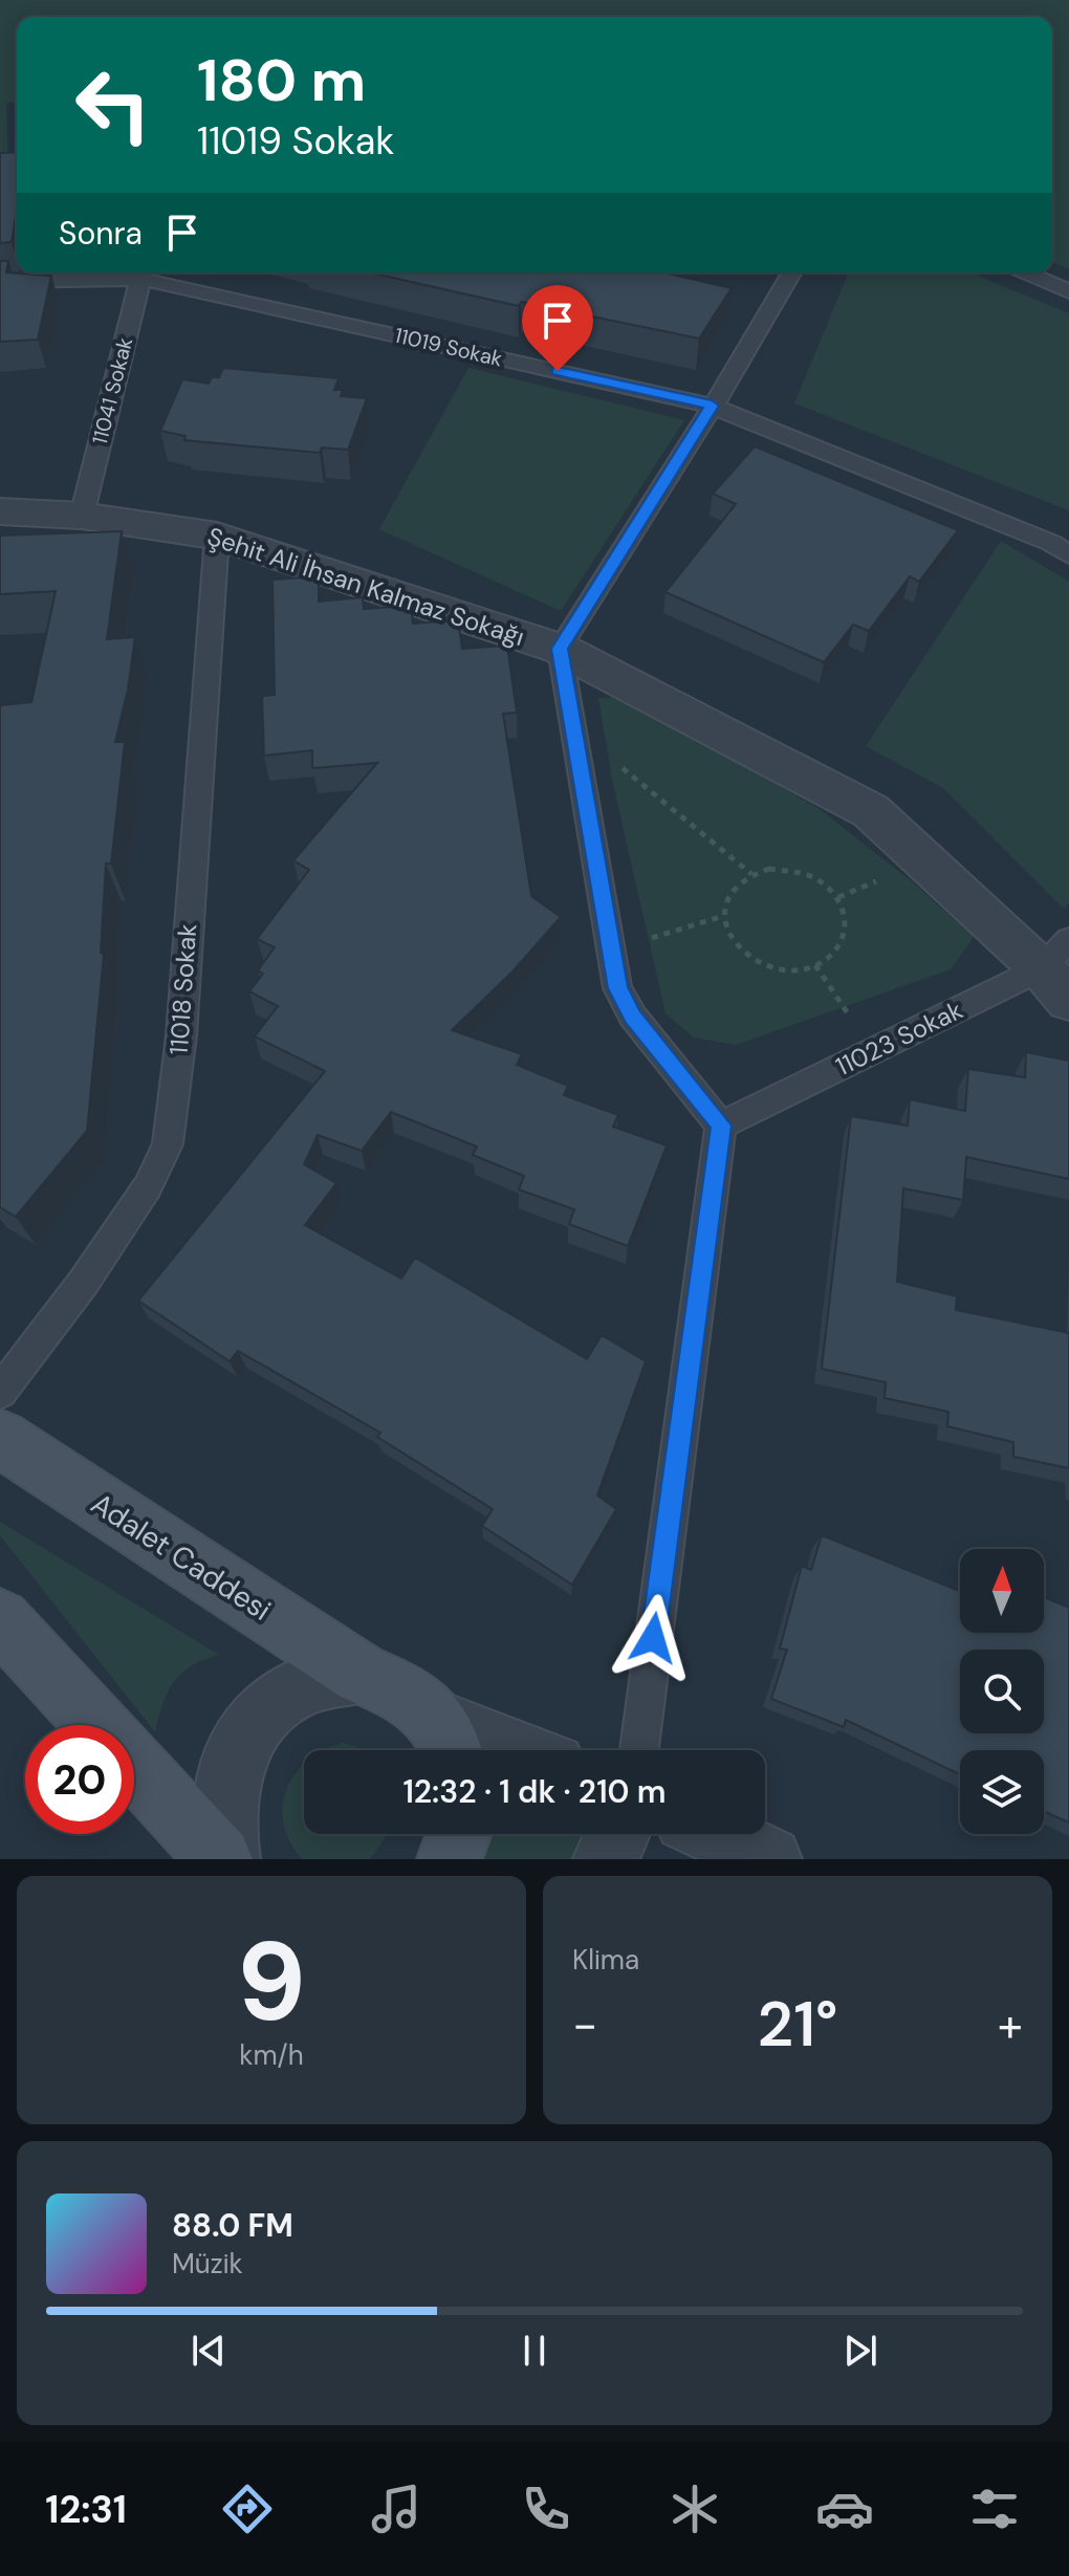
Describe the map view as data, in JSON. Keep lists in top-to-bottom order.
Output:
{
  "streets": {
    "main road": ["Adalet Caddesi"],
    "street": ["Şehit Ali İhsan Kalmaz Sokağı"],
    "lane": [
      "11019 Sokak",
      "11041 Sokak",
      "11018 Sokak",
      "11023 Sokak"
    ]
  },
  "crossings": [
    ["11019 Sokak", "11041 Sokak"],
    ["11041 Sokak", "Şehit Ali İhsan Kalmaz Sokağı"],
    ["Şehit Ali İhsan Kalmaz Sokağı", "11018 Sokak"],
    ["Şehit Ali İhsan Kalmaz Sokağı", "11023 Sokak"]
  ],
  "north": "top",
  "page": {
    "turn": ["180 m", "11019 Sokak"],
    "then": "Sonra",
    "limit": "20",
    "trip": "12:32 · 1 dk · 210 m",
    "tile": [
      ["9", "km/h"],
      "Klima"
    ],
    "heat": ["−", "21°", "+"],
    "song": ["88.0 FM", "Müzik"],
    "tabs": "12:31"
  }
}
